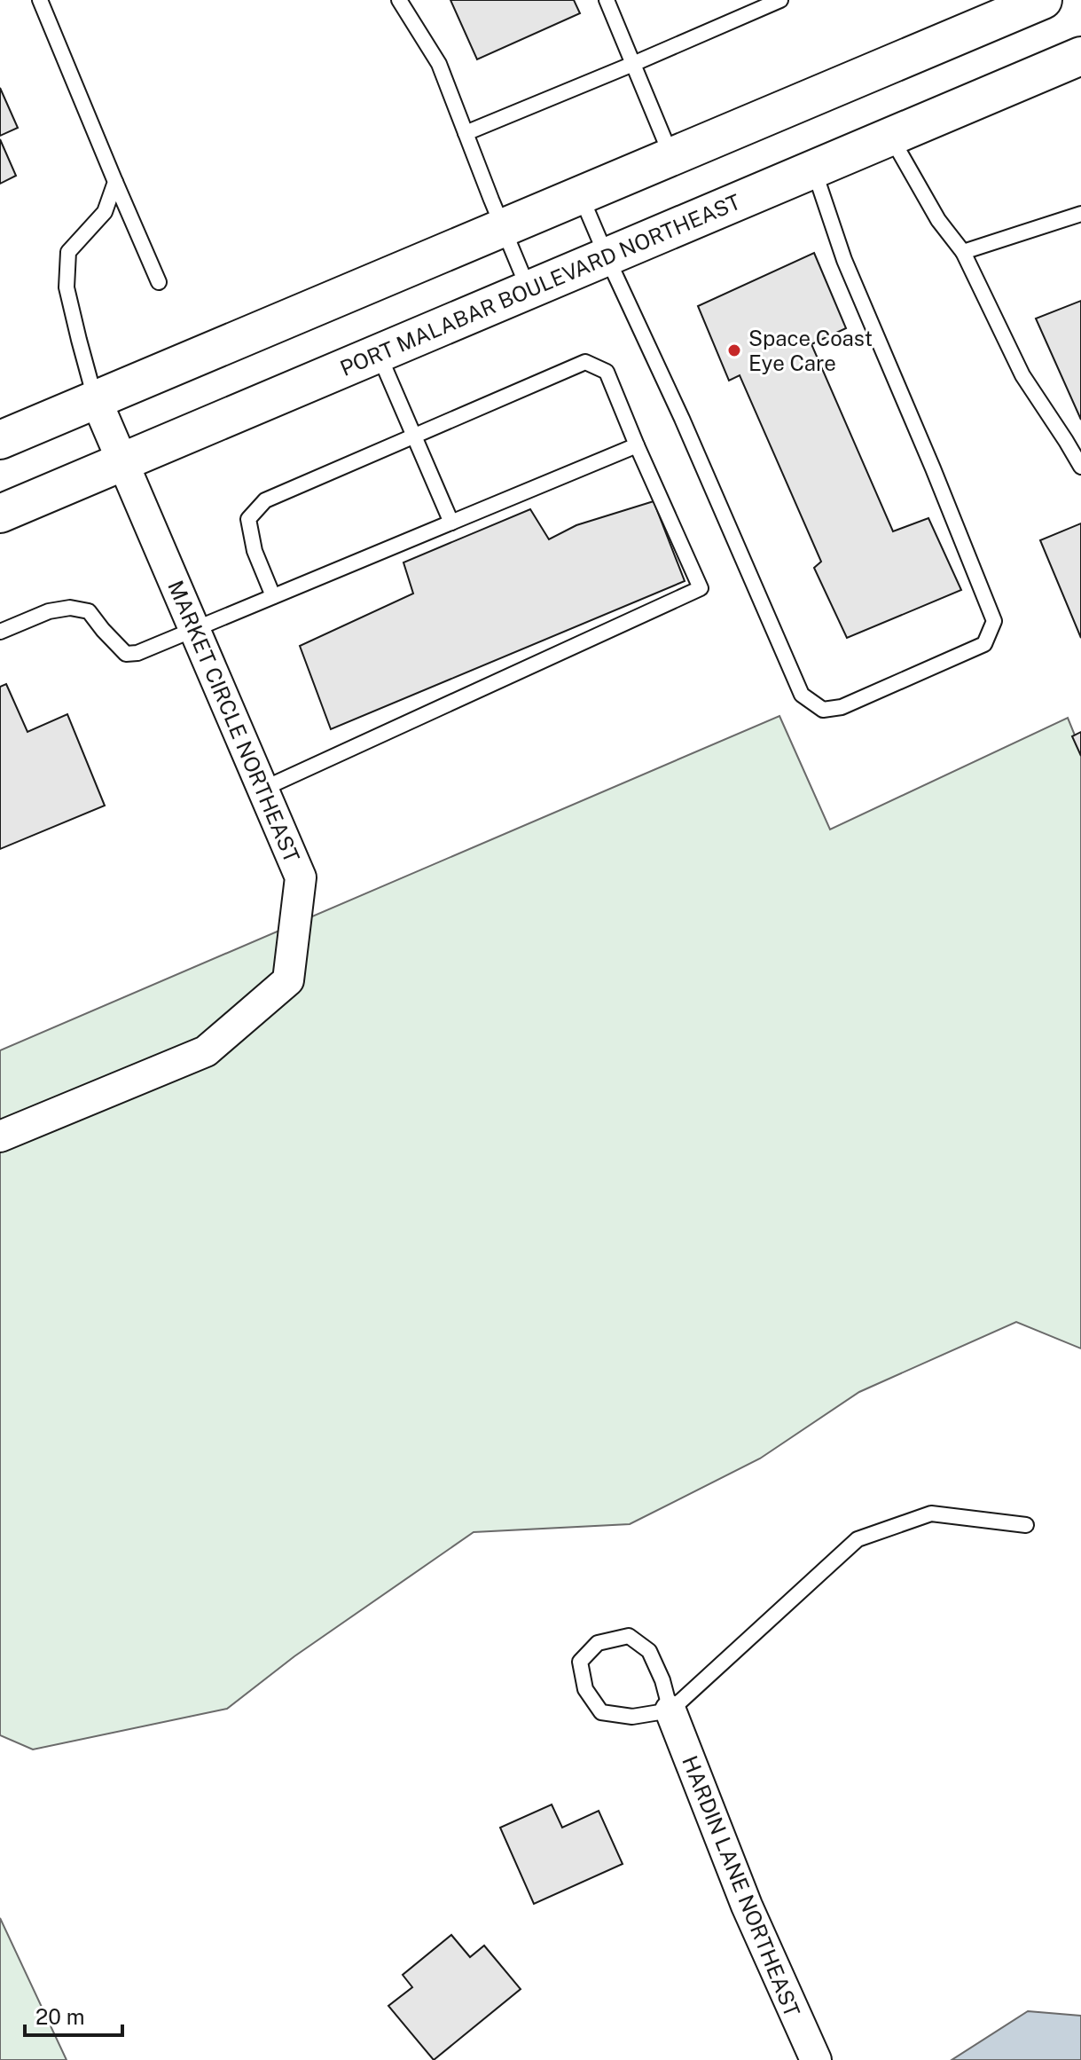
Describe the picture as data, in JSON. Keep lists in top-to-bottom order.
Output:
{
  "streets": {
    "street": ["PORT MALABAR BOULEVARD NORTHEAST", "MARKET CIRCLE NORTHEAST", "HARDIN LANE NORTHEAST"]
  },
  "crossings": [
    ["PORT MALABAR BOULEVARD NORTHEAST", "MARKET CIRCLE NORTHEAST"]
  ],
  "places": ["Space Coast Eye Care"],
  "scale_bar": "20 m"
}
